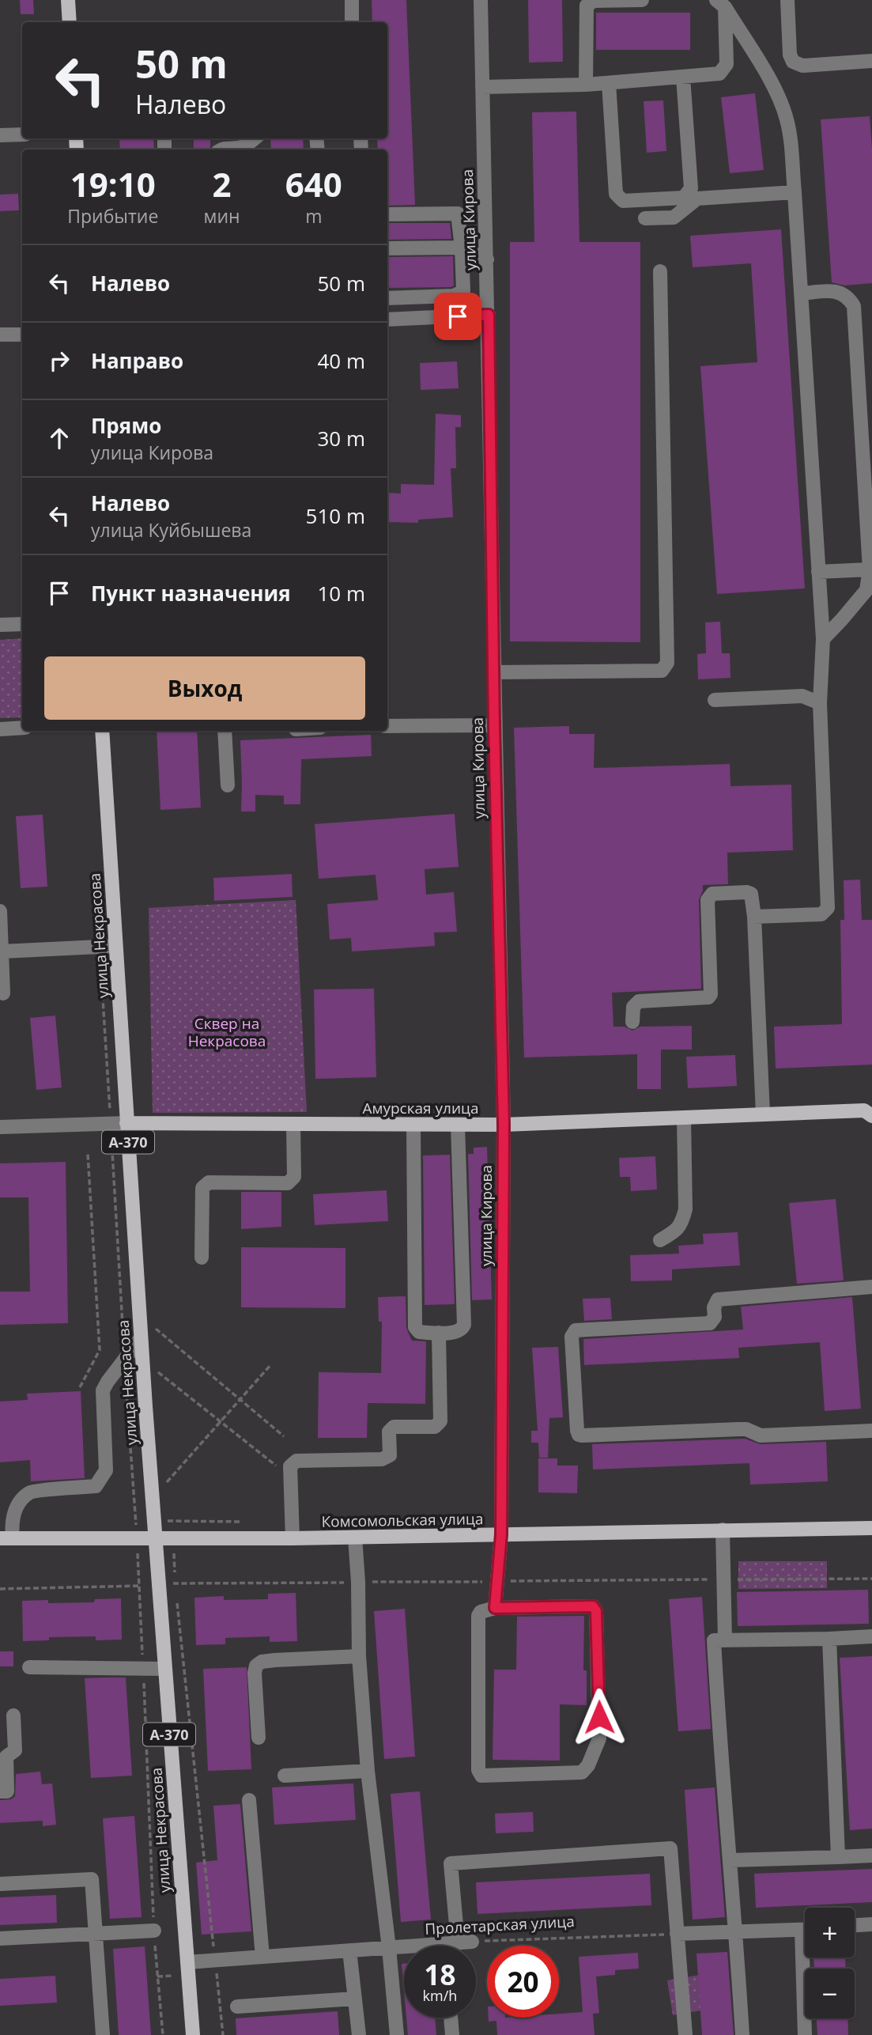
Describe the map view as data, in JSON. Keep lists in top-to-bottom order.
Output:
{
  "streets": {
    "main road": [
      "улица Некрасова",
      "Амурская улица",
      "А-370",
      "Комсомольская улица"
    ],
    "street": ["улица Кирова", "Пролетарская улица"]
  },
  "crossings": [
    ["улица Кирова", "Амурская улица"],
    ["улица Кирова", "Комсомольская улица"],
    ["улица Некрасова", "Амурская улица"],
    ["улица Некрасова", "Комсомольская улица"],
    ["улица Некрасова", "Пролетарская улица"]
  ],
  "parks": ["Сквер на Некрасова"],
  "page": {
    "turn": ["50 m", "Налево"],
    "eta": [
      "19:10",
      "Прибытие",
      "2",
      "мин",
      "640",
      "m"
    ],
    "list": [
      {
        "name": "Налево",
        "value": "50 m"
      },
      {
        "name": "Направо",
        "value": "40 m"
      },
      {
        "name": "Прямо",
        "note": "улица Кирова",
        "value": "30 m"
      },
      {
        "name": "Налево",
        "note": "улица Куйбышева",
        "value": "510 m"
      },
      {
        "name": "Пункт назначения",
        "value": "10 m"
      }
    ],
    "buttons": "Выход",
    "map_buttons": ["+", "−"],
    "speed": "18 km/h",
    "limit": "20"
  }
}
